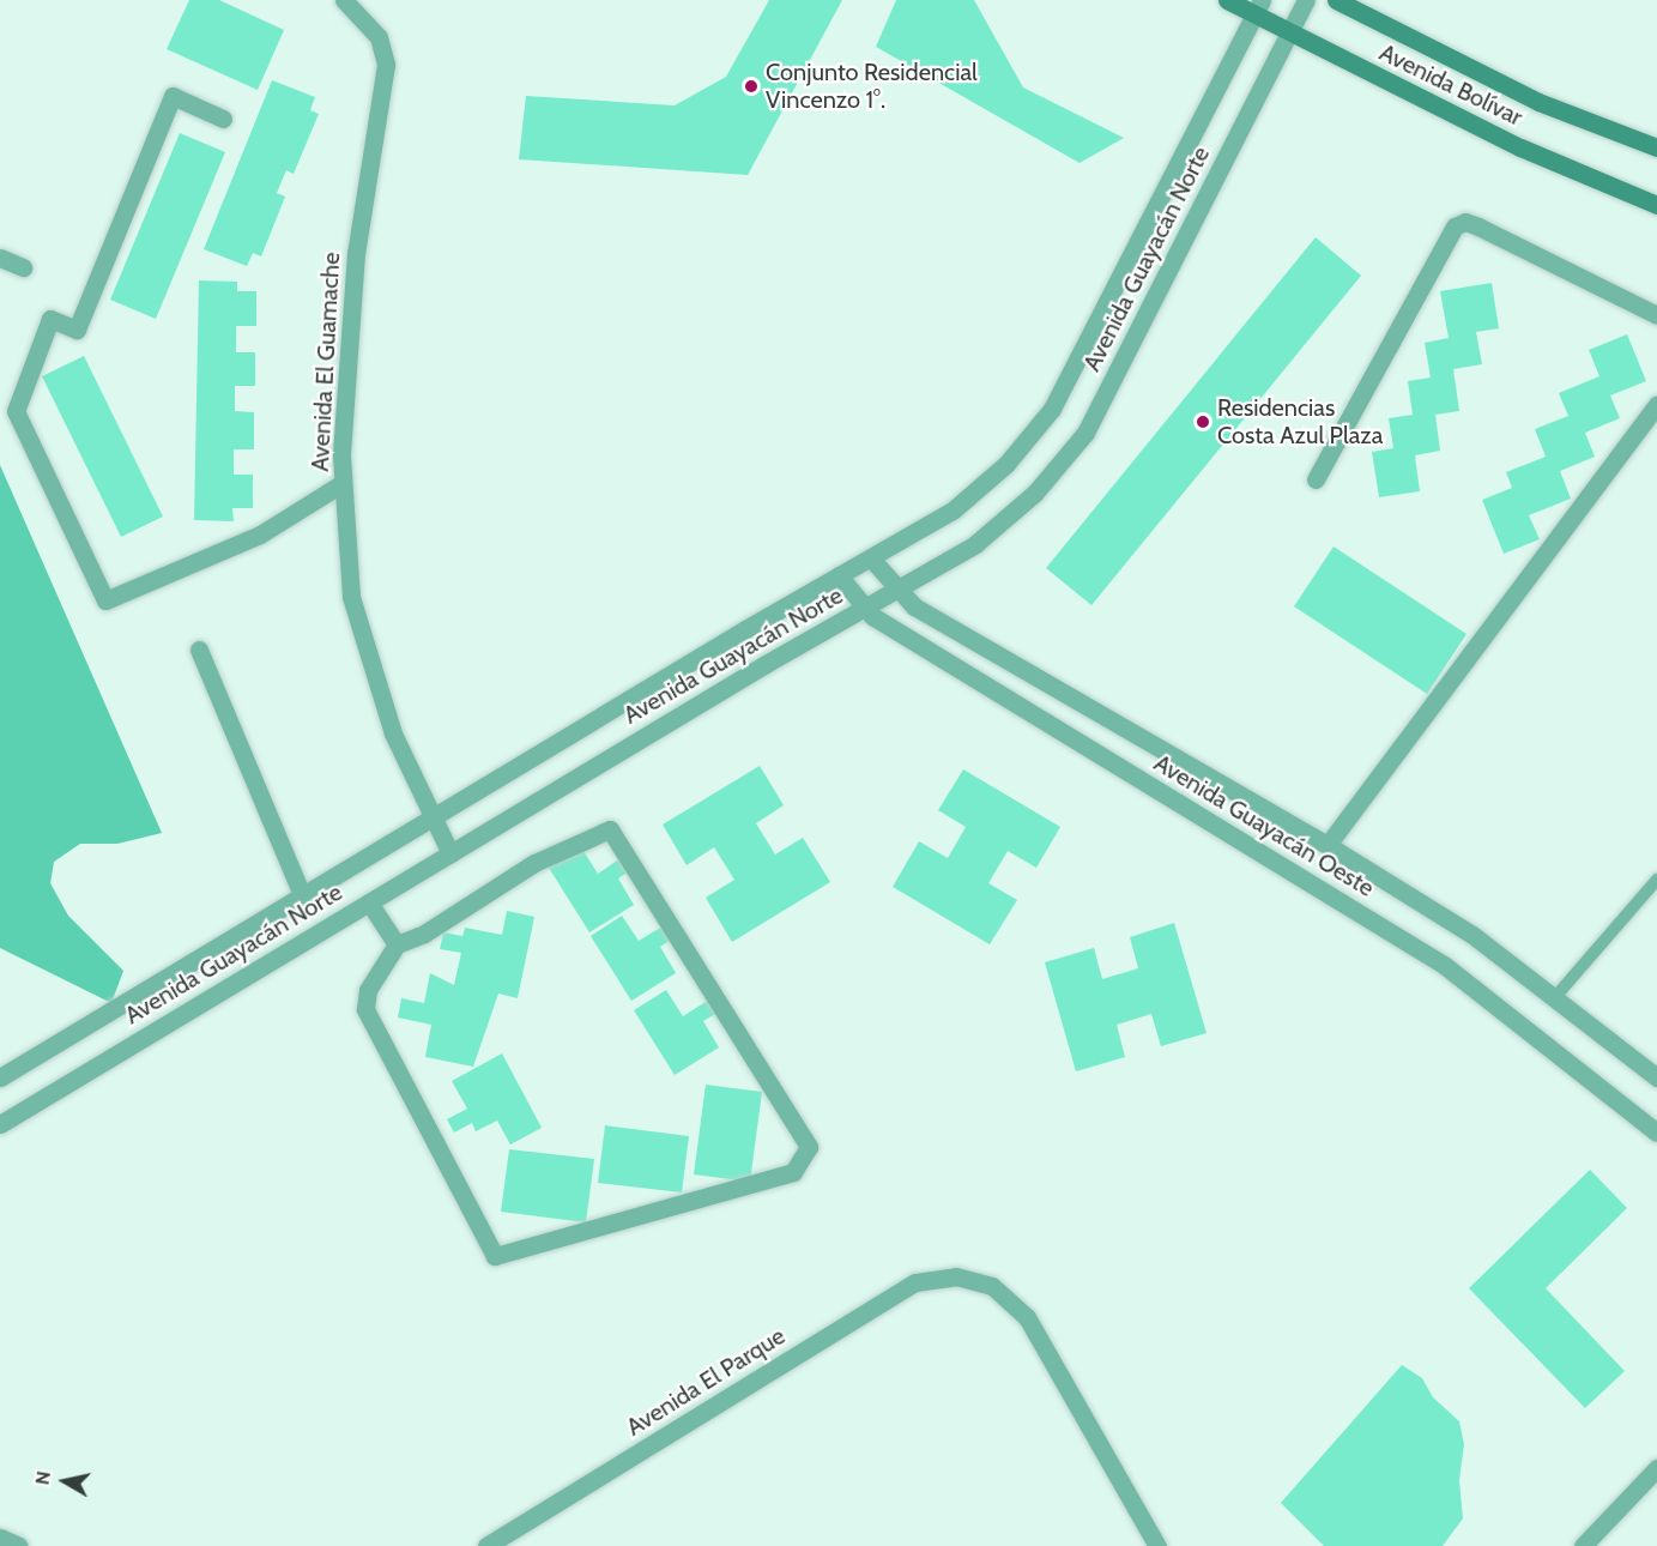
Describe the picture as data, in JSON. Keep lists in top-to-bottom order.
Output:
{
  "streets": {
    "street": [
      "Avenida Bolívar",
      "Avenida Guayacán Norte",
      "Avenida El Guamache",
      "Avenida Guayacán Oeste",
      "Avenida El Parque"
    ]
  },
  "crossings": [
    ["Avenida Bolívar", "Avenida Guayacán Norte"],
    ["Avenida Guayacán Norte", "Avenida El Guamache"],
    ["Avenida Guayacán Norte", "Avenida Guayacán Oeste"]
  ],
  "places": ["Conjunto Residencial Vincenzo 1°.", "Residencias Costa Azul Plaza"],
  "north": "left"
}
